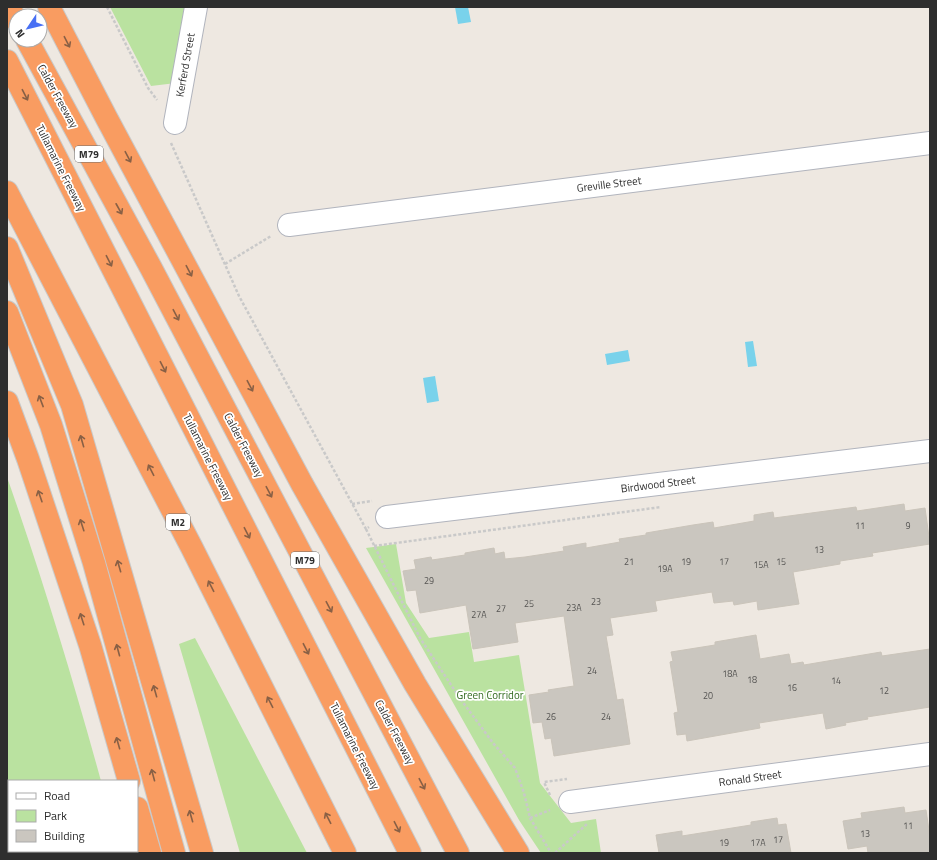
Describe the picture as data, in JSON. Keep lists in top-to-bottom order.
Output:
{
  "streets": {
    "highway": [
      "Calder Freeway",
      "M79",
      "Tullamarine Freeway",
      "M2"
    ],
    "street": [
      "Kerferd Street",
      "Greville Street",
      "Birdwood Street",
      "Ronald Street"
    ]
  },
  "parks": ["Green Corridor"],
  "house_numbers": [
    "11",
    "9",
    "13",
    "21",
    "19",
    "17",
    "15",
    "15A",
    "19A",
    "29",
    "23",
    "25",
    "23A",
    "27",
    "27A",
    "24",
    "18A",
    "18",
    "14",
    "16",
    "12",
    "20",
    "26",
    "24",
    "11",
    "13",
    "17",
    "19",
    "17A"
  ],
  "legend": ["Road", "Park", "Building"],
  "north": "bottom left"
}
